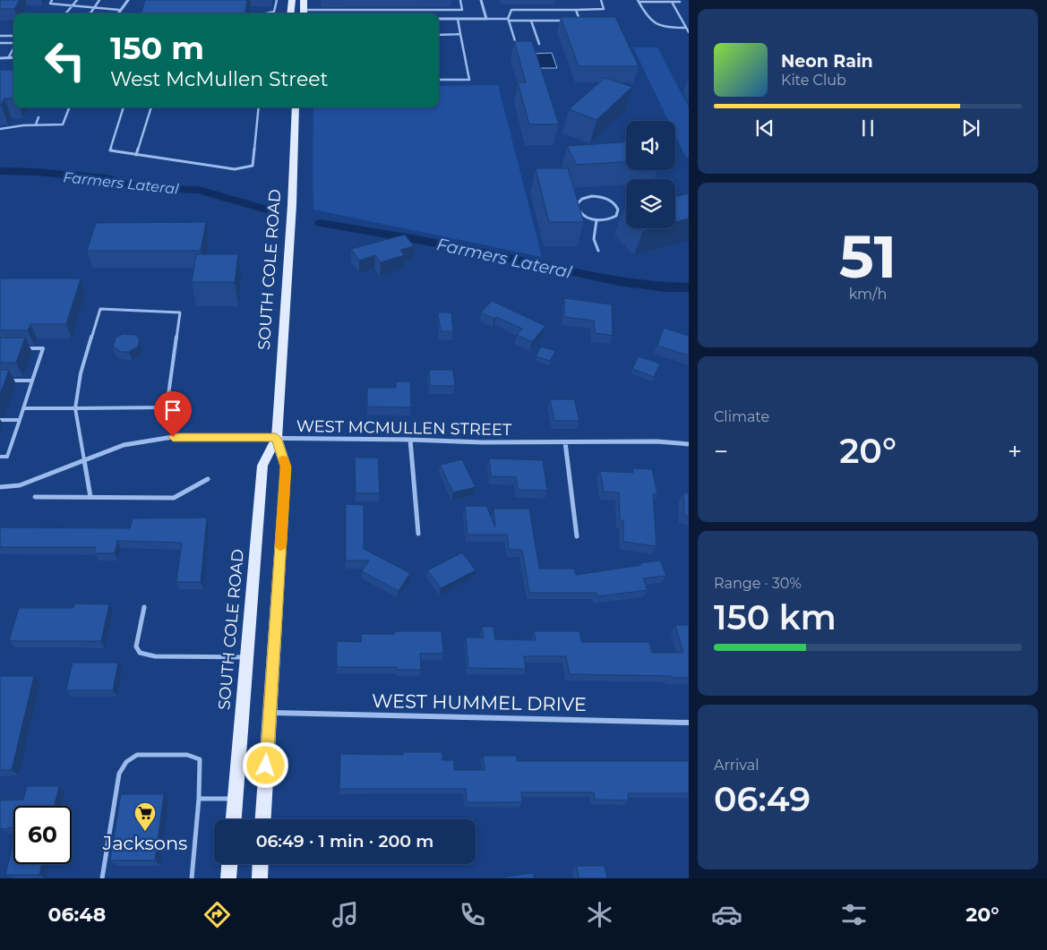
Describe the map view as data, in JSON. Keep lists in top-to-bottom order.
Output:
{
  "streets": {
    "main road": ["SOUTH COLE ROAD"],
    "street": ["WEST MCMULLEN STREET", "WEST HUMMEL DRIVE"]
  },
  "crossings": [
    ["SOUTH COLE ROAD", "WEST MCMULLEN STREET"],
    ["SOUTH COLE ROAD", "WEST HUMMEL DRIVE"]
  ],
  "water": ["Farmers Lateral"],
  "places": {
    "supermarket": ["Jacksons"]
  },
  "page": {
    "turn": ["150 m", "West McMullen Street"],
    "song": ["Neon Rain", "Kite Club"],
    "tile": [
      ["51", "km/h"],
      "Climate",
      ["Range · 30%", "150 km"],
      ["Arrival", "06:49"]
    ],
    "heat": ["−", "20°", "+"],
    "limit": "60",
    "trip": "06:49 · 1 min · 200 m",
    "tabs": ["06:48", "20°"]
  }
}
